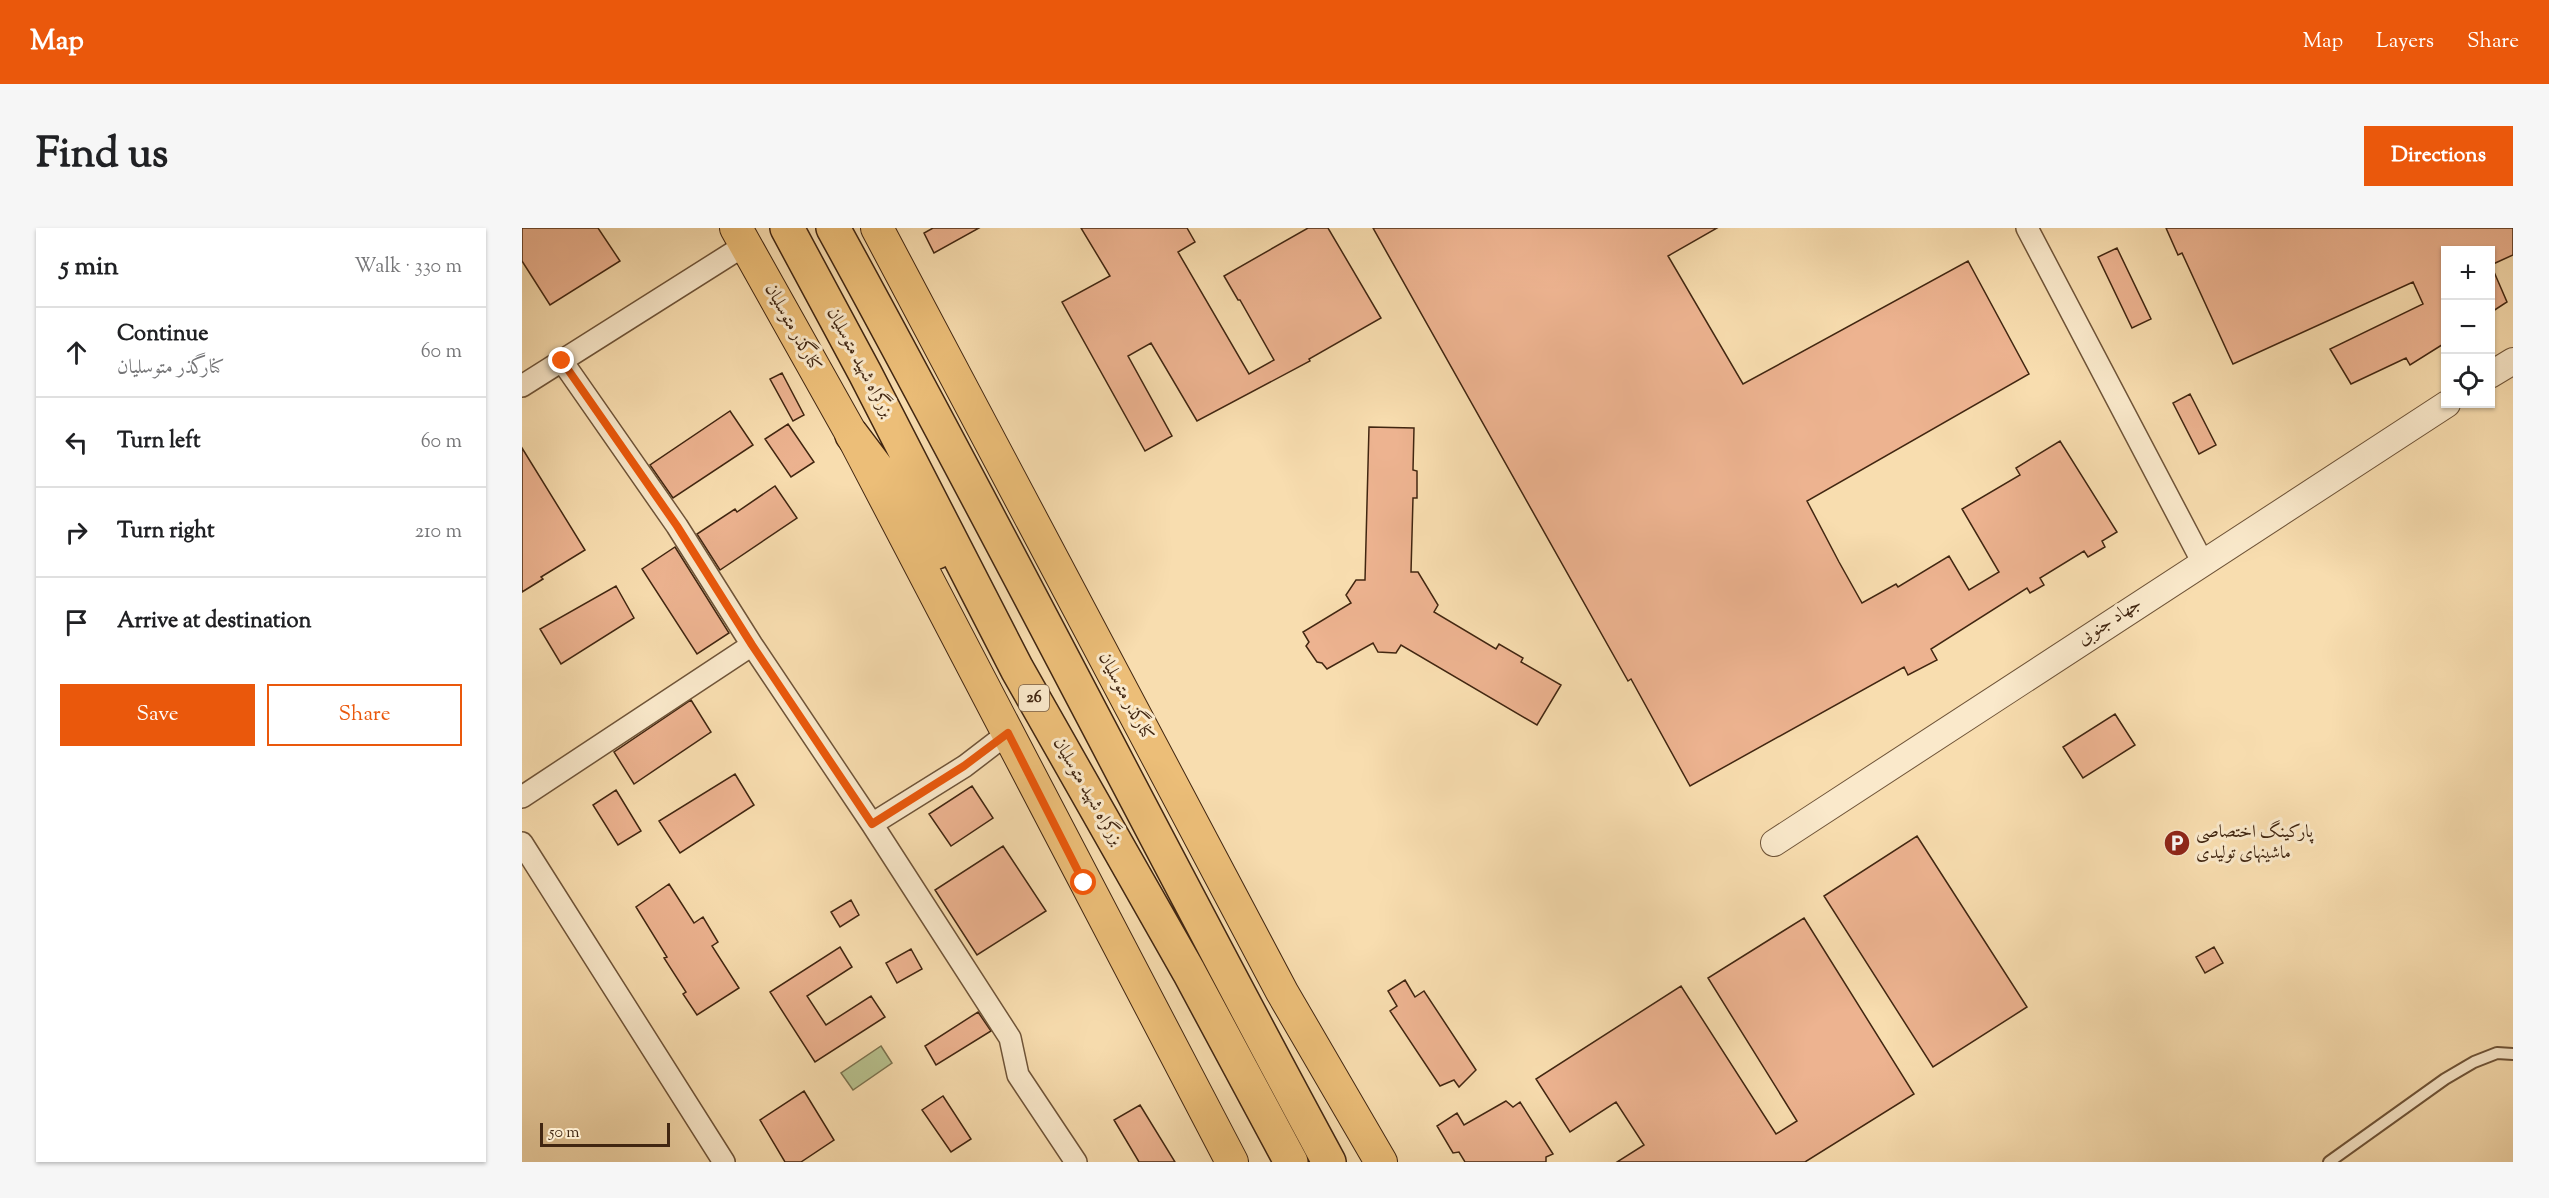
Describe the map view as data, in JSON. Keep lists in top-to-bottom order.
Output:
{
  "streets": {
    "highway": ["بزرگراه شهید متوسلیان", "26"],
    "main road": ["کنارگذر متوسلیان"],
    "street": ["جهاد جنوبی"]
  },
  "places": {
    "parking": ["پارکینگ اختصاصی ماشینهای تولیدی"]
  },
  "scale_bar": "50 m",
  "page": {
    "header": "Map",
    "nav": ["Map", "Layers", "Share"],
    "title": "Find us",
    "buttons": [
      "Directions",
      ["Save", "Share"]
    ],
    "heading": ["5 min", "Walk · 330 m"],
    "map_buttons": ["+", "−"],
    "list": [
      ["Continue", "کنارگذر متوسلیان", "60 m"],
      ["Turn left", "60 m"],
      ["Turn right", "210 m"],
      "Arrive at destination"
    ],
    "scale": "50 m"
  }
}
